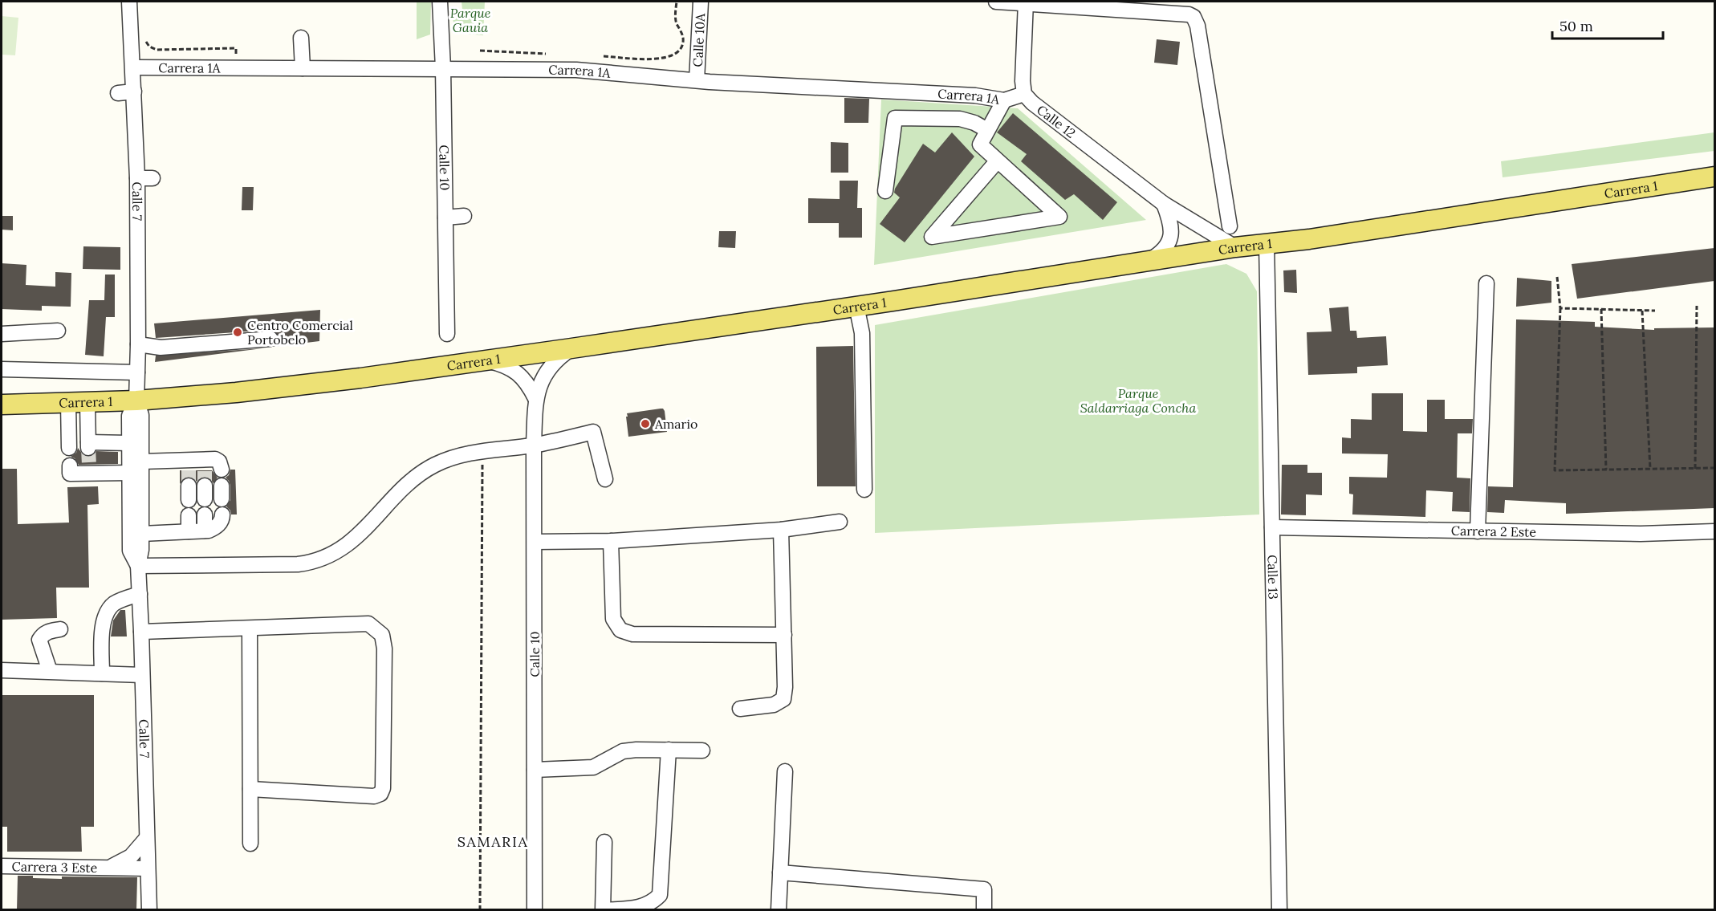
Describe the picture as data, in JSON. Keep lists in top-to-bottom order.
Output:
{
  "streets": {
    "main road": ["Carrera 1"],
    "street": [
      "Calle 10A",
      "Carrera 1A",
      "Calle 12",
      "Calle 10",
      "Calle 7",
      "Carrera 2 Este",
      "Calle 13",
      "Carrera 3 Este"
    ]
  },
  "crossings": [
    ["Calle 10A", "Carrera 1A"],
    ["Carrera 1A", "Calle 12"],
    ["Carrera 1A", "Calle 10"],
    ["Carrera 1A", "Calle 7"],
    ["Calle 12", "Carrera 1"],
    ["Carrera 1", "Calle 7"],
    ["Carrera 1", "Calle 13"],
    ["Calle 7", "Carrera 3 Este"],
    ["Carrera 2 Este", "Calle 13"]
  ],
  "districts": ["SAMARIA"],
  "parks": ["Parque Gauia", "Parque Saldarriaga Concha"],
  "places": ["Centro Comercial Portobelo", "Amario"],
  "scale_bar": "50 m"
}
